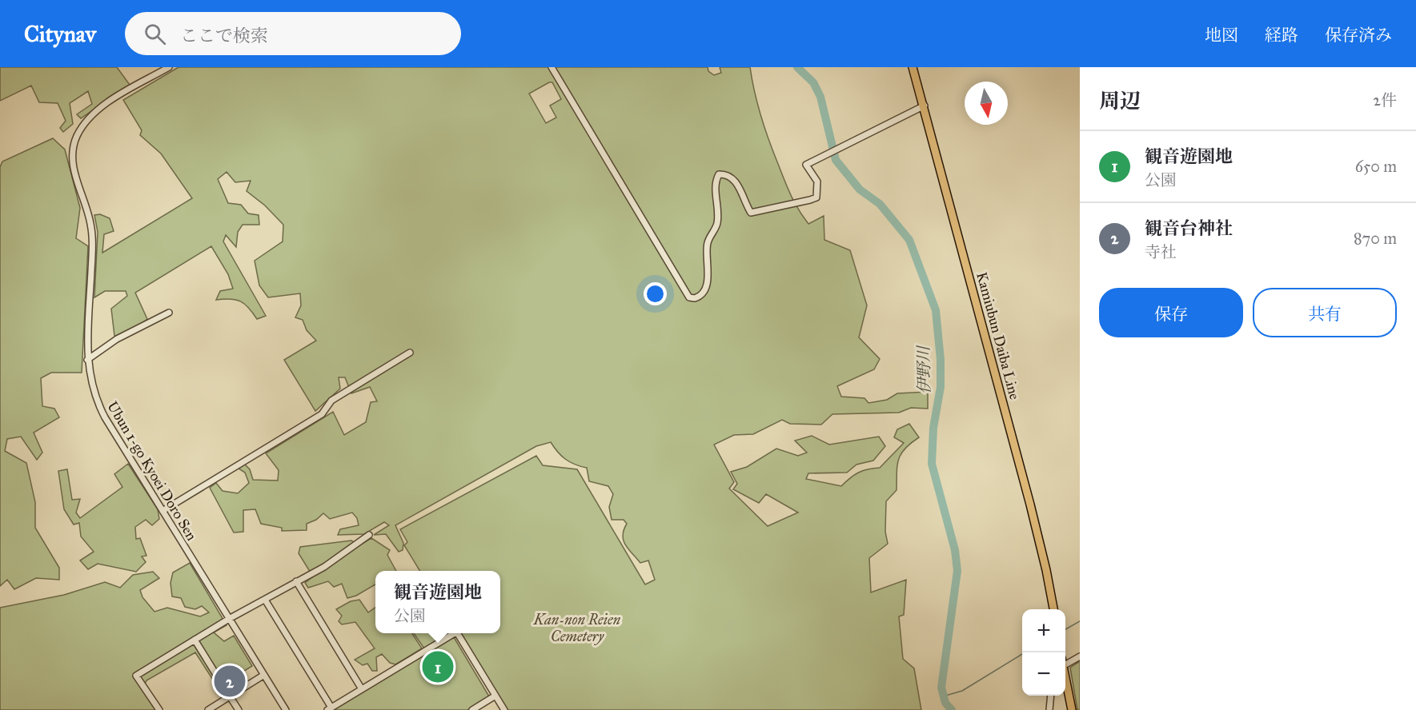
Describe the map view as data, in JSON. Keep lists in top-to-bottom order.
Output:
{
  "streets": {
    "main road": ["Kamiubun Daiba Line"],
    "street": ["Ubun 1-go Kyoei Doro Sen"]
  },
  "water": ["伊野川"],
  "parks": ["Kan-non Reien Cemetery"],
  "north": "bottom",
  "page": {
    "header": "Citynav",
    "search": "ここで検索",
    "nav": ["地図", "経路", "保存済み"],
    "heading": ["周辺", "2件"],
    "list": [
      {
        "mark": "1",
        "name": "観音遊園地",
        "note": "公園",
        "value": "650 m"
      },
      {
        "mark": "2",
        "name": "観音台神社",
        "note": "寺社",
        "value": "870 m"
      }
    ],
    "buttons": ["保存", "共有"],
    "popup": ["観音遊園地", "公園"],
    "map_buttons": ["+", "−"],
    "pins": ["1", "2"]
  }
}
